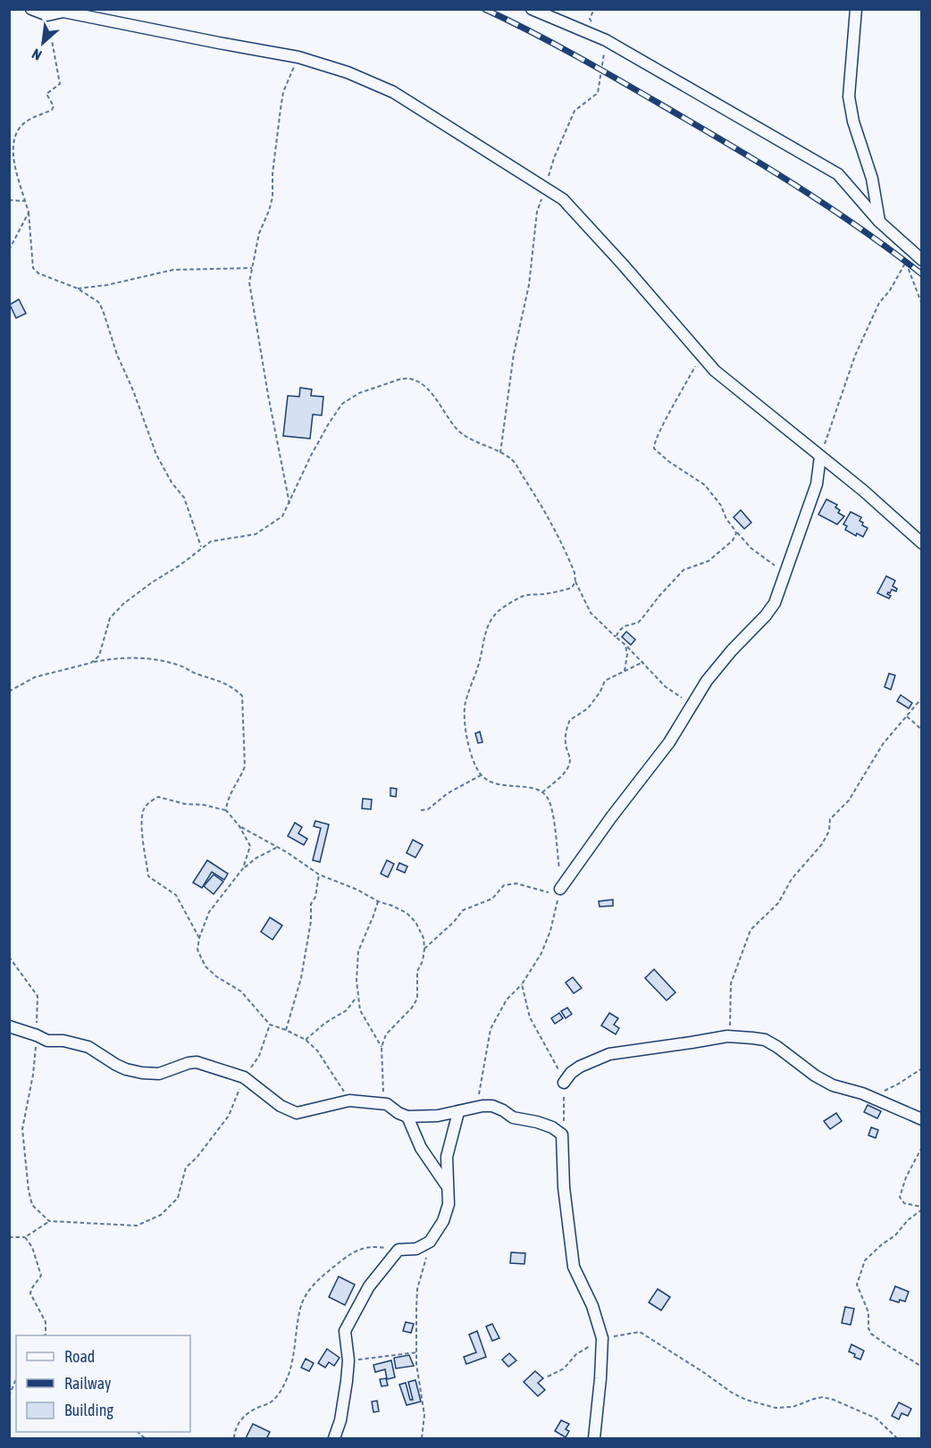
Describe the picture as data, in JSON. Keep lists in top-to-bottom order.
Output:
{
  "legend": ["Road", "Railway", "Building"],
  "north": "bottom left"
}
